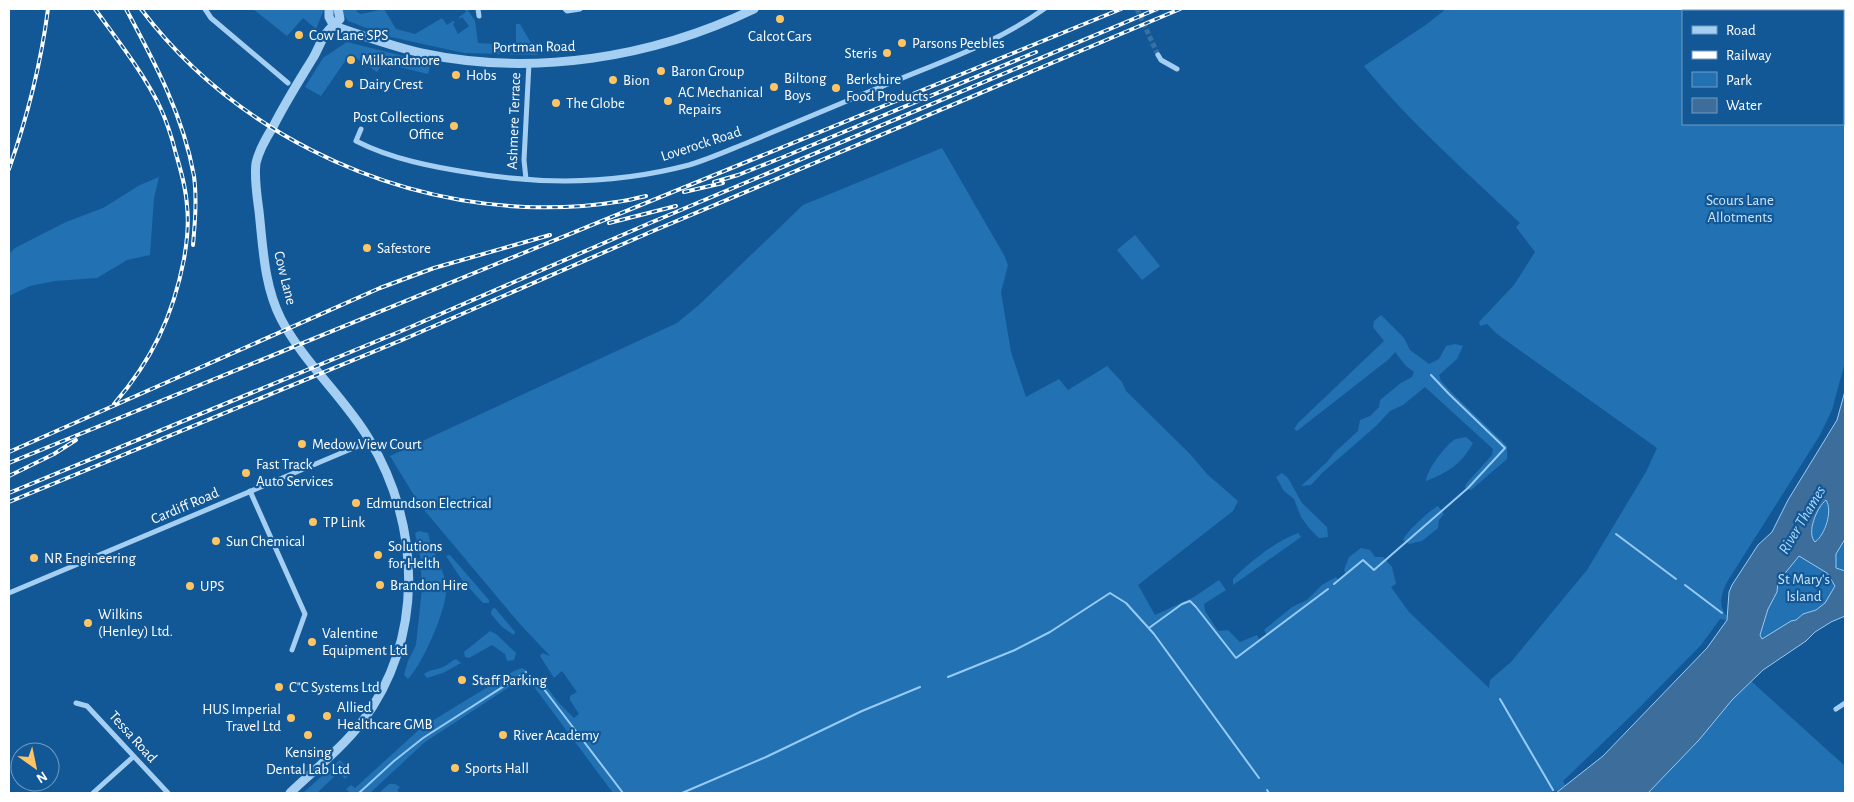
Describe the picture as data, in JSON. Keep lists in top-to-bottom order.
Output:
{
  "streets": {
    "street": [
      "Portman Road",
      "Ashmere Terrace",
      "Loverock Road",
      "Cow Lane",
      "Cardiff Road",
      "Tessa Road"
    ]
  },
  "crossings": [
    ["Portman Road", "Ashmere Terrace"],
    ["Portman Road", "Cow Lane"],
    ["Ashmere Terrace", "Loverock Road"],
    ["Cow Lane", "Cardiff Road"]
  ],
  "water": ["River Thames"],
  "parks": ["Scours Lane Allotments", "St Mary's Island"],
  "places": [
    "Calcot Cars",
    "Cow Lane SPS",
    "Parsons Peebles",
    "Steris",
    "Milkandmore",
    "Baron Group",
    "Hobs",
    "Bion",
    "Dairy Crest",
    "Biltong Boys",
    "Berkshire Food Products",
    "AC Mechanical Repairs",
    "The Globe",
    "Post Collections Office",
    "Safestore",
    "Medow View Court",
    "Fast Track Auto Services",
    "Edmundson Electrical",
    "TP Link",
    "Sun Chemical",
    "Solutions for Helth",
    "NR Engineering",
    "Brandon Hire",
    "UPS",
    "Wilkins (Henley) Ltd.",
    "Valentine Equipment Ltd",
    "Staff Parking",
    "C\"C Systems Ltd",
    "Allied Healthcare GMB",
    "HUS Imperial Travel Ltd",
    "Kensing Dental Lab Ltd",
    "River Academy",
    "Sports Hall"
  ],
  "legend": [
    "Road",
    "Railway",
    "Park",
    "Water"
  ],
  "north": "bottom right"
}
